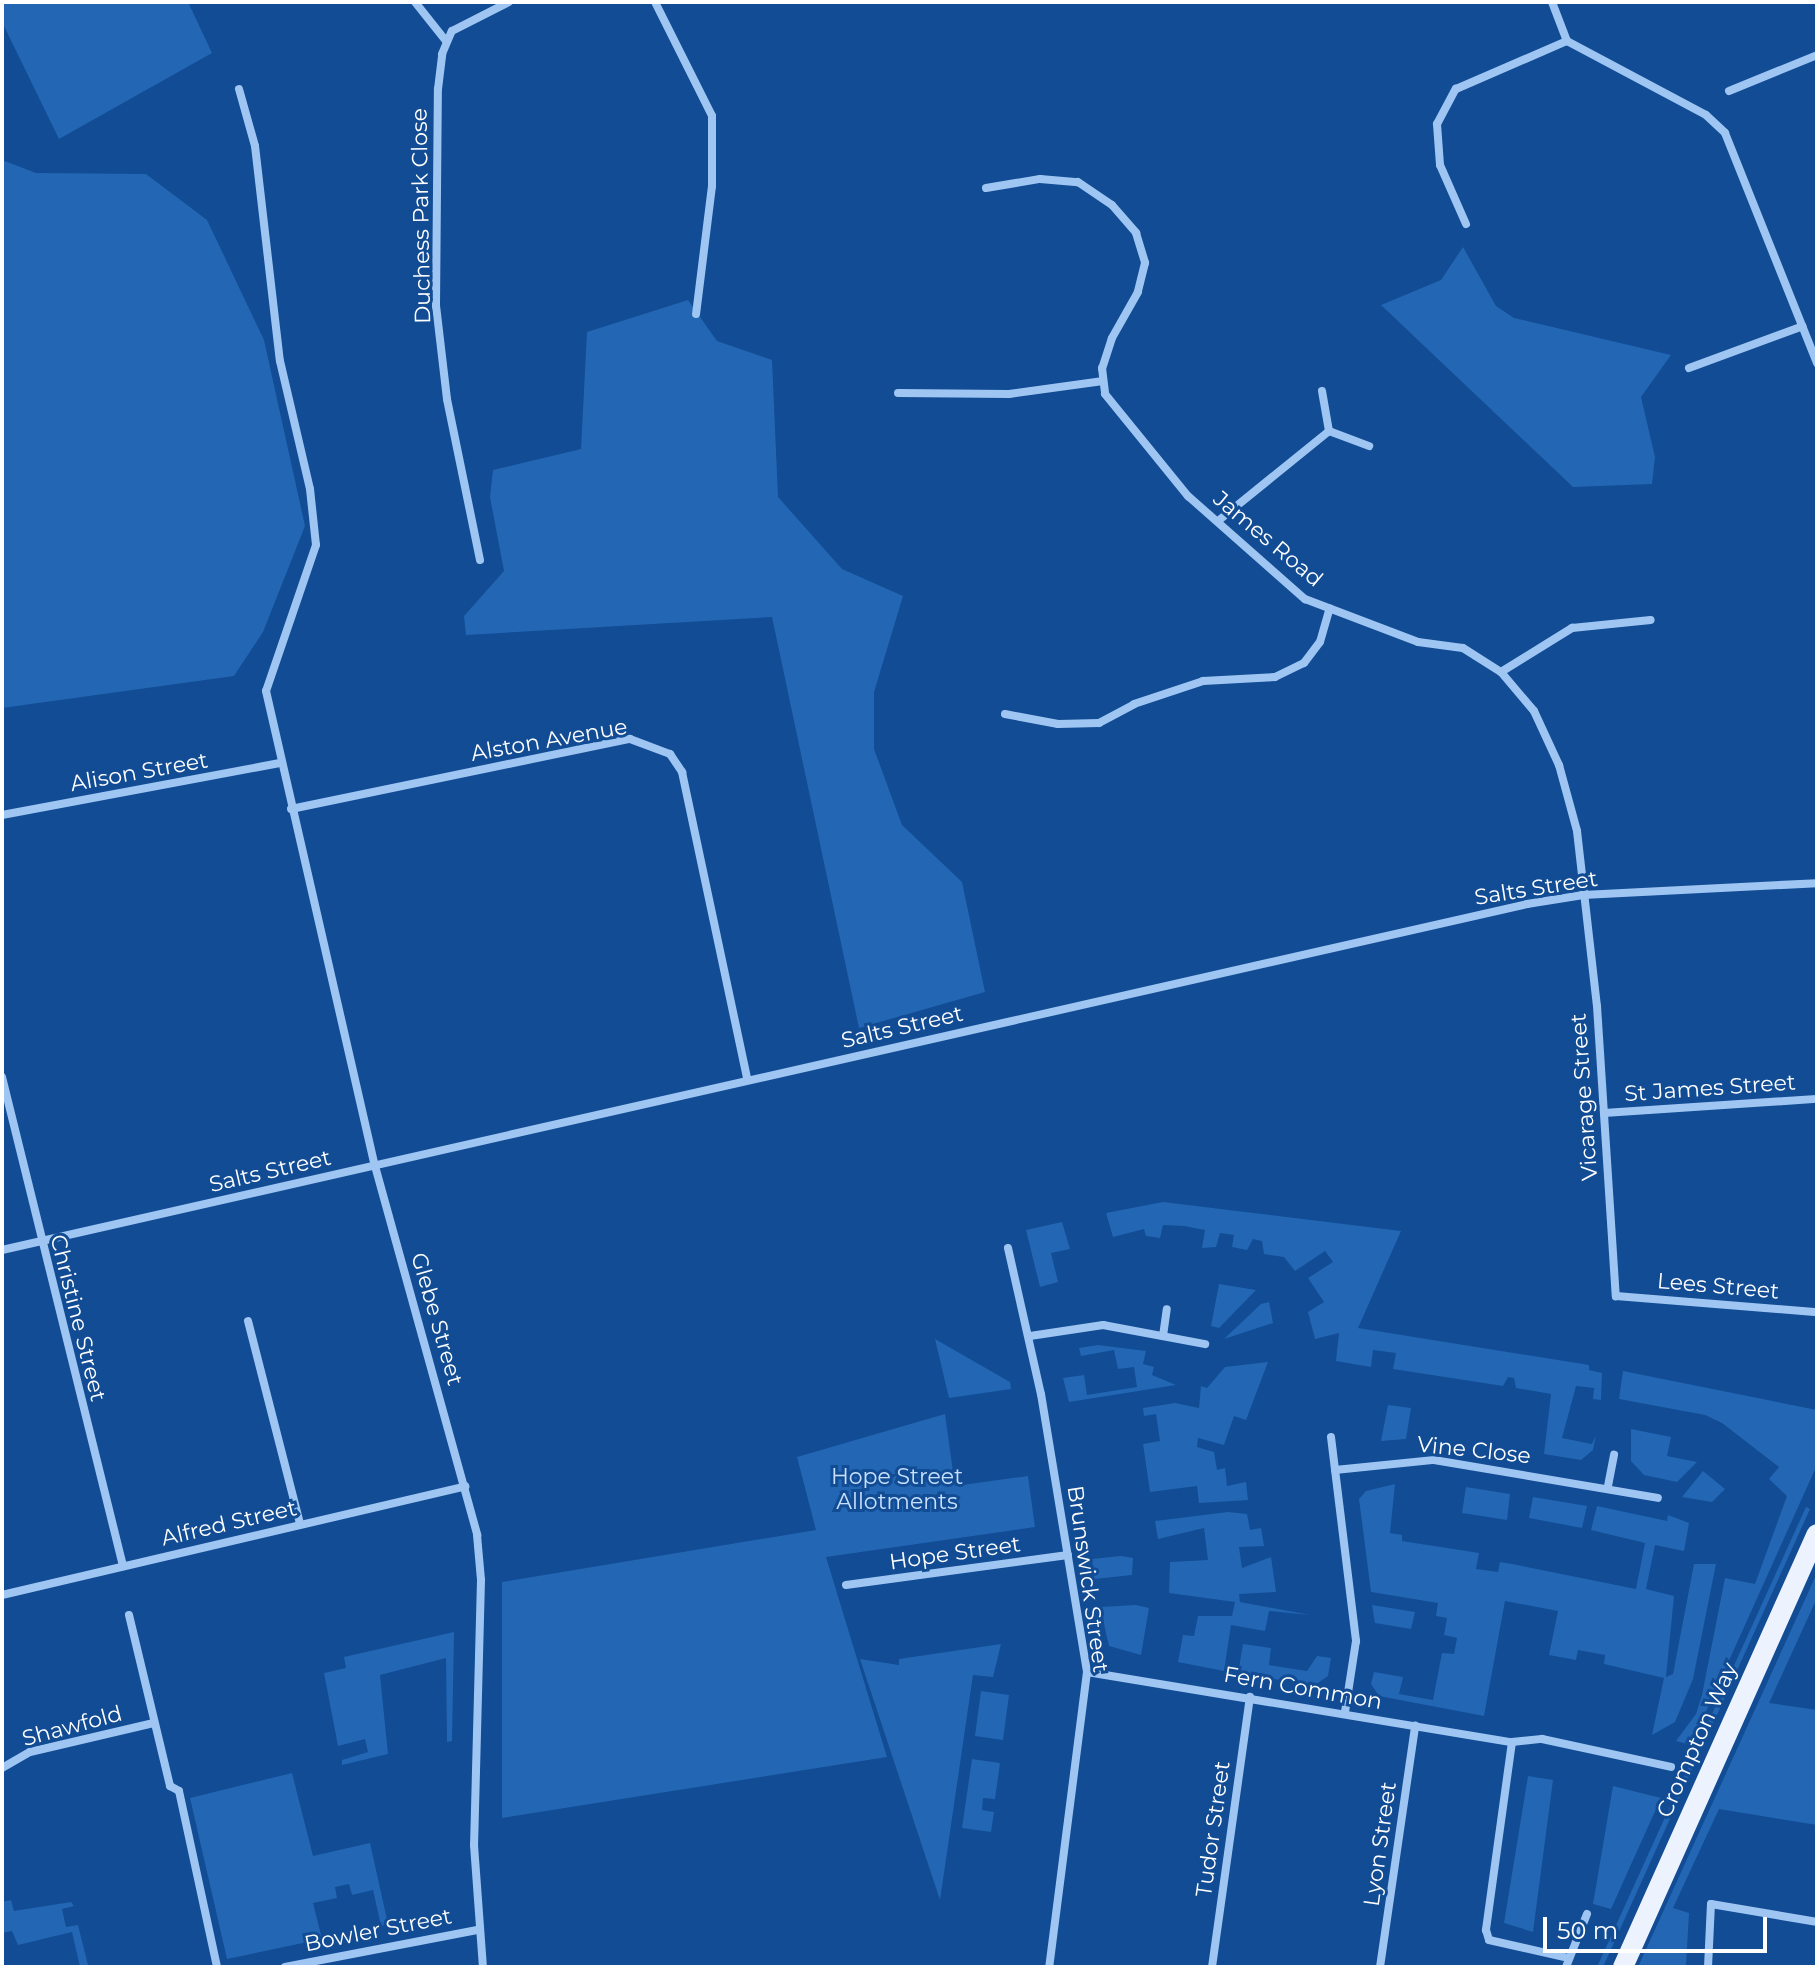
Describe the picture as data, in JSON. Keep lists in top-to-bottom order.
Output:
{
  "streets": {
    "main road": ["Crompton Way"],
    "street": [
      "Duchess Park Close",
      "James Road",
      "Alston Avenue",
      "Alison Street",
      "Salts Street",
      "St James Street",
      "Vicarage Street",
      "Lees Street",
      "Christine Street",
      "Glebe Street",
      "Vine Close",
      "Alfred Street",
      "Hope Street",
      "Brunswick Street",
      "Fern Common",
      "Shawfold",
      "Tudor Street",
      "Lyon Street",
      "Bowler Street"
    ]
  },
  "crossings": [
    ["James Road", "Salts Street"],
    ["James Road", "Vicarage Street"],
    ["Alston Avenue", "Salts Street"],
    ["Alston Avenue", "Glebe Street"],
    ["Alison Street", "Glebe Street"],
    ["Salts Street", "Vicarage Street"],
    ["Salts Street", "Christine Street"],
    ["Salts Street", "Glebe Street"],
    ["St James Street", "Vicarage Street"],
    ["Vicarage Street", "Lees Street"],
    ["Christine Street", "Alfred Street"],
    ["Glebe Street", "Alfred Street"],
    ["Glebe Street", "Bowler Street"],
    ["Hope Street", "Brunswick Street"],
    ["Brunswick Street", "Fern Common"],
    ["Fern Common", "Tudor Street"],
    ["Fern Common", "Lyon Street"]
  ],
  "parks": ["Hope Street Allotments"],
  "scale_bar": "50 m"
}
